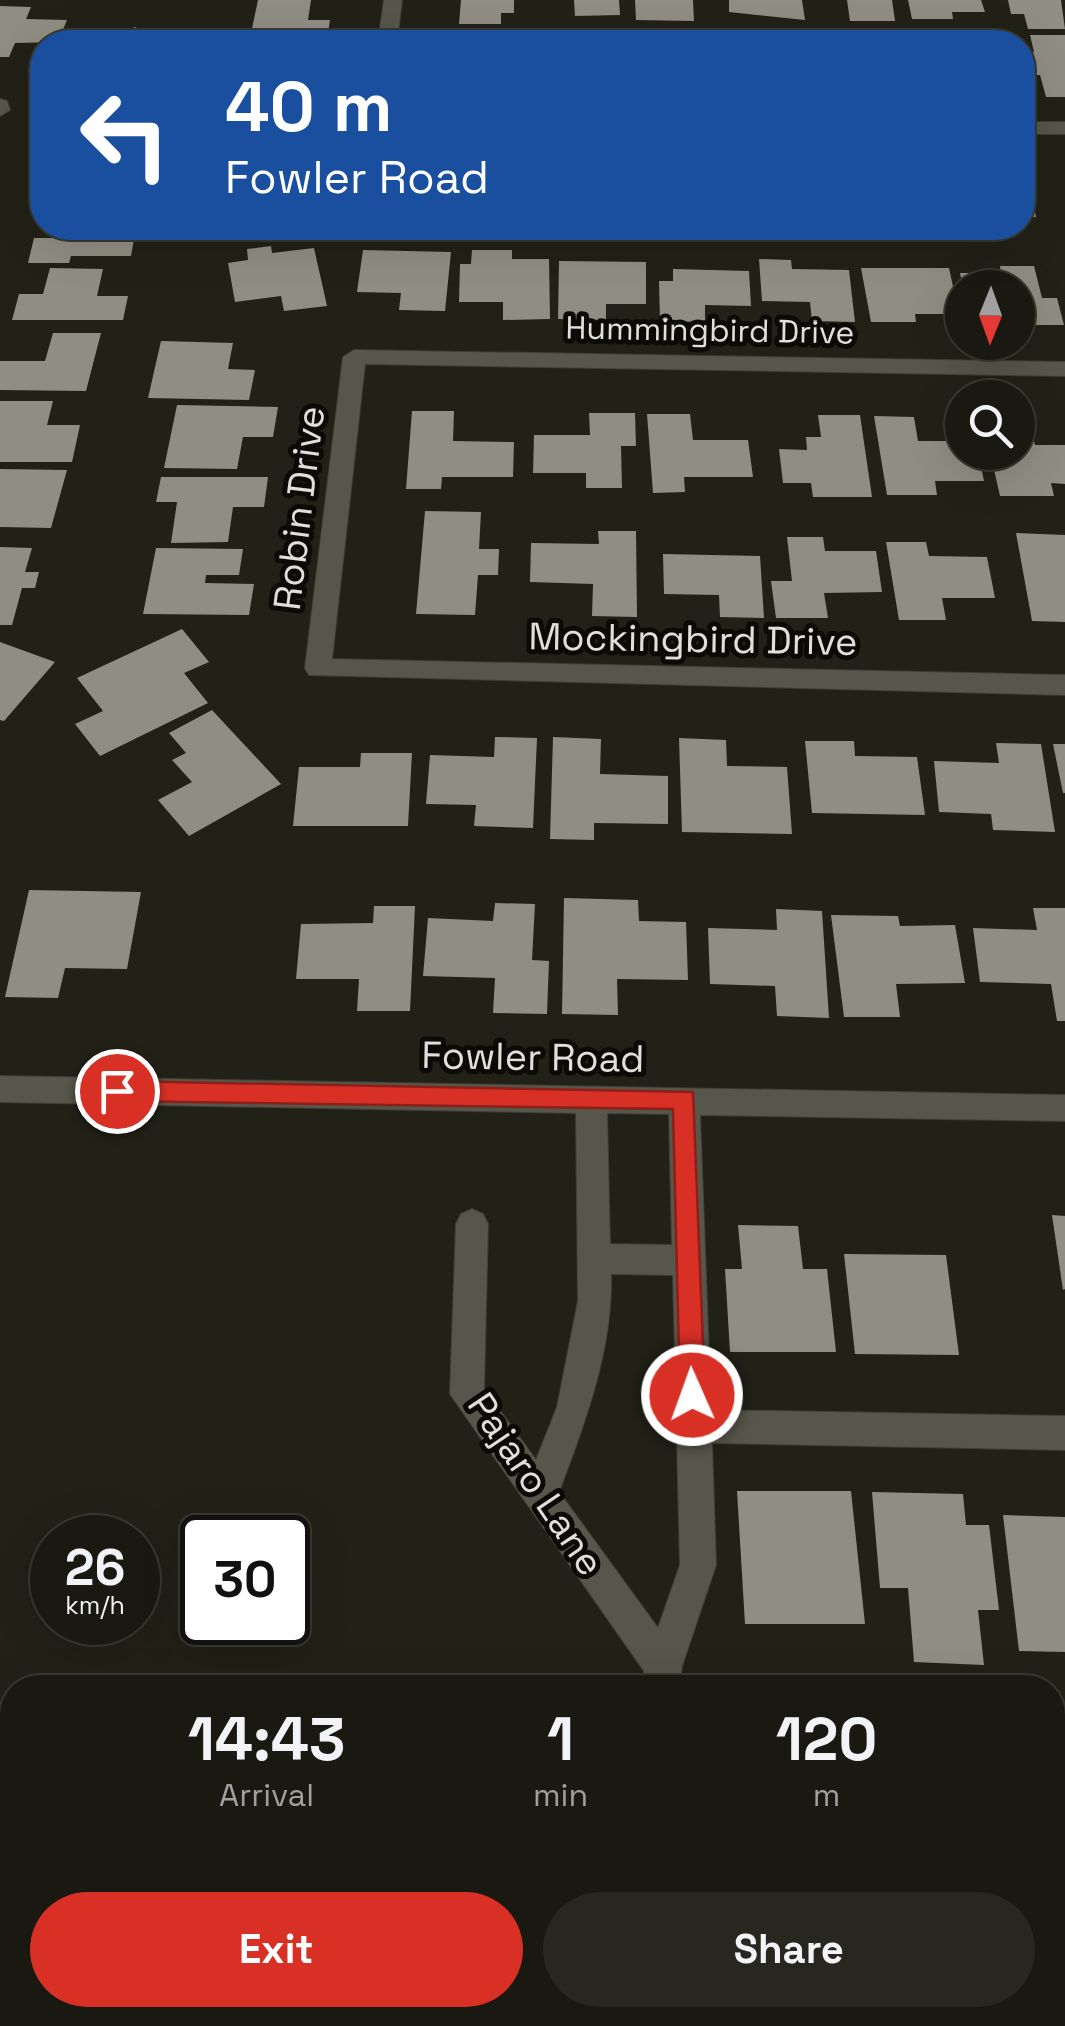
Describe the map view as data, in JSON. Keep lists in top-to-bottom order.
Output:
{
  "streets": {
    "street": [
      "Hummingbird Drive",
      "Robin Drive",
      "Mockingbird Drive",
      "Fowler Road",
      "Pajaro Lane"
    ]
  },
  "crossings": [
    ["Hummingbird Drive", "Robin Drive"],
    ["Robin Drive", "Mockingbird Drive"],
    ["Fowler Road", "Pajaro Lane"]
  ],
  "north": "bottom",
  "page": {
    "turn": ["40 m", "Fowler Road"],
    "speed": "26 km/h",
    "limit": "30",
    "eta": [
      "14:43",
      "Arrival",
      "1",
      "min",
      "120",
      "m"
    ],
    "buttons": ["Exit", "Share"]
  }
}
